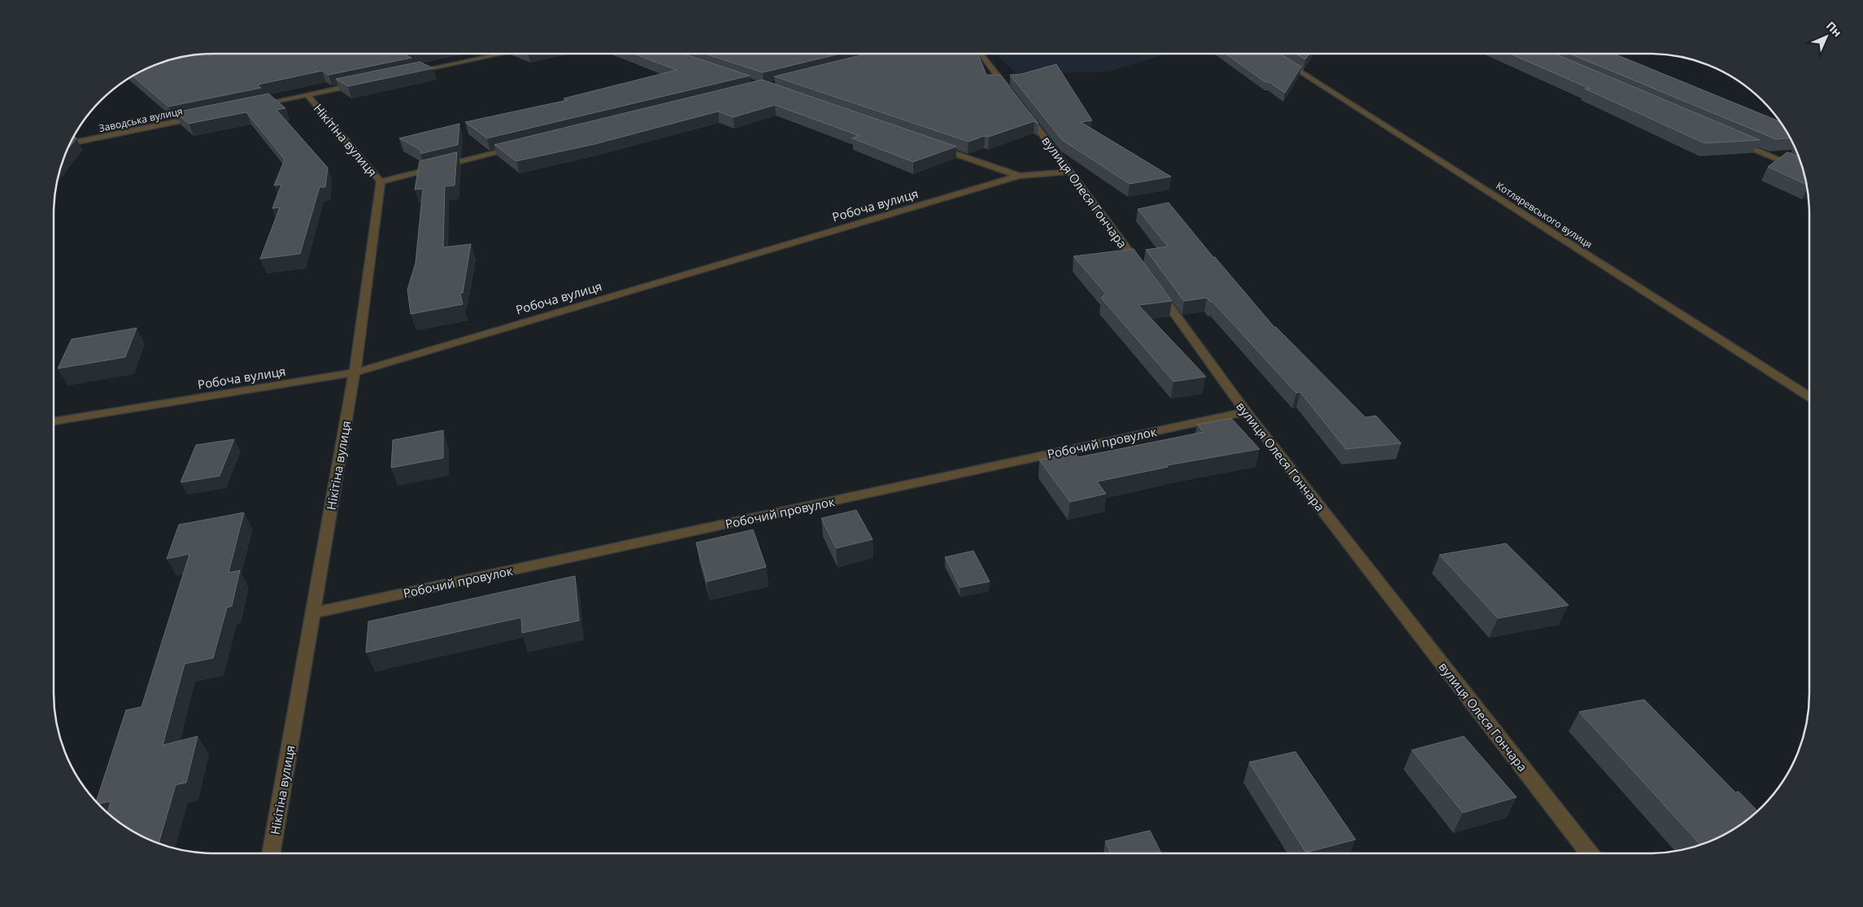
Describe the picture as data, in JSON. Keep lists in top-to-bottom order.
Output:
{
  "streets": {
    "street": [
      "Заводська вулиця",
      "Нікітіна вулиця",
      "вулиця Олеся Гончара",
      "Робоча вулиця",
      "Котляревського вулиця",
      "Робочий провулок"
    ]
  },
  "crossings": [
    ["Нікітіна вулиця", "Робоча вулиця"],
    ["Нікітіна вулиця", "Робочий провулок"],
    ["вулиця Олеся Гончара", "Робоча вулиця"],
    ["вулиця Олеся Гончара", "Робочий провулок"]
  ],
  "north": "top right"
}
